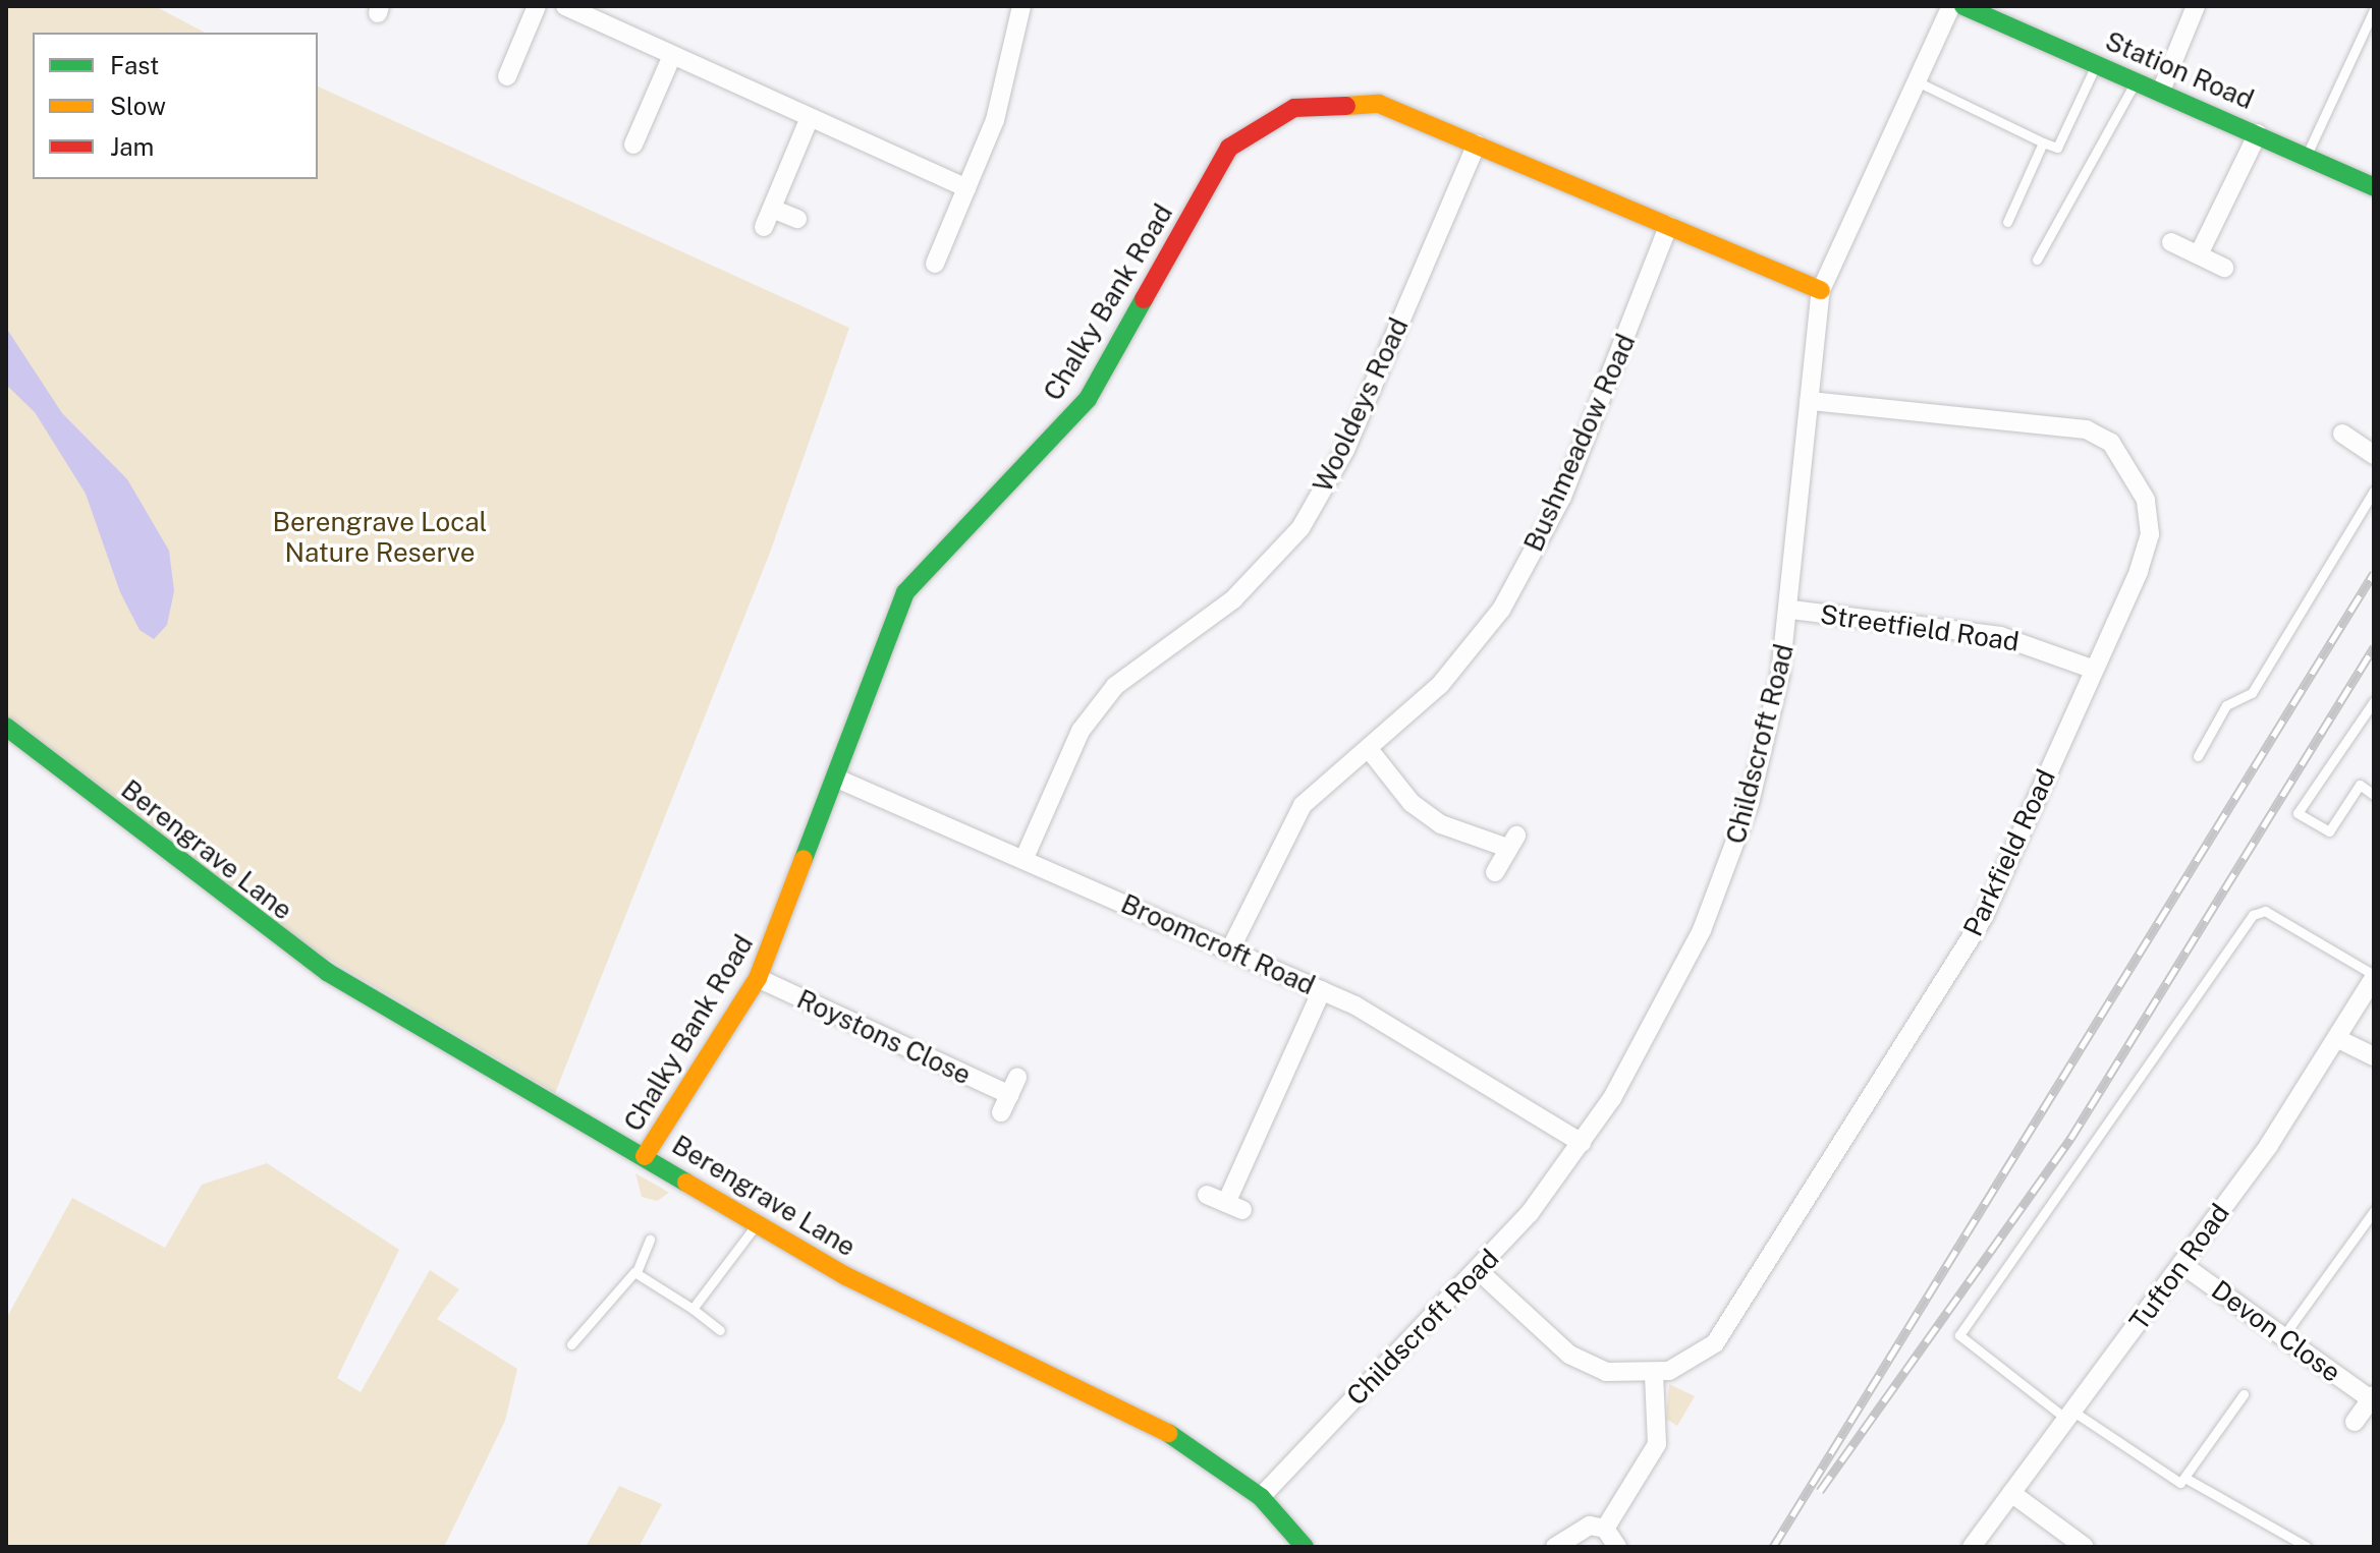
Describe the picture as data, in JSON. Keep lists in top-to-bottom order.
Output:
{
  "streets": {
    "street": [
      "Station Road",
      "Chalky Bank Road",
      "Wooldeys Road",
      "Bushmeadow Road",
      "Streetfield Road",
      "Childscroft Road",
      "Berengrave Lane",
      "Parkfield Road",
      "Broomcroft Road",
      "Roystons Close",
      "Tufton Road",
      "Devon Close"
    ]
  },
  "crossings": [
    ["Chalky Bank Road", "Wooldeys Road"],
    ["Chalky Bank Road", "Bushmeadow Road"],
    ["Chalky Bank Road", "Childscroft Road"],
    ["Chalky Bank Road", "Berengrave Lane"],
    ["Chalky Bank Road", "Broomcroft Road"],
    ["Chalky Bank Road", "Roystons Close"],
    ["Wooldeys Road", "Broomcroft Road"],
    ["Bushmeadow Road", "Broomcroft Road"],
    ["Streetfield Road", "Childscroft Road"],
    ["Streetfield Road", "Parkfield Road"],
    ["Childscroft Road", "Berengrave Lane"],
    ["Childscroft Road", "Parkfield Road"],
    ["Childscroft Road", "Broomcroft Road"],
    ["Tufton Road", "Devon Close"]
  ],
  "parks": ["Berengrave Local Nature Reserve"],
  "legend": ["Fast", "Slow", "Jam"]
}
